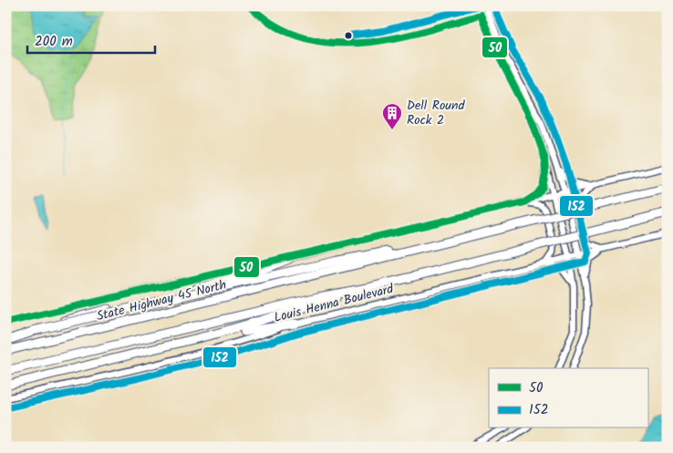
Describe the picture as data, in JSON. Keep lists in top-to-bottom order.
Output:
{
  "streets": {
    "highway": ["State Highway 45 North"],
    "main road": ["Louis Henna Boulevard"]
  },
  "places": {
    "building": ["Dell Round Rock 2"]
  },
  "lines": ["transit line 50", "transit line 152"],
  "legend": ["50", "152"],
  "scale_bar": "200 m"
}
